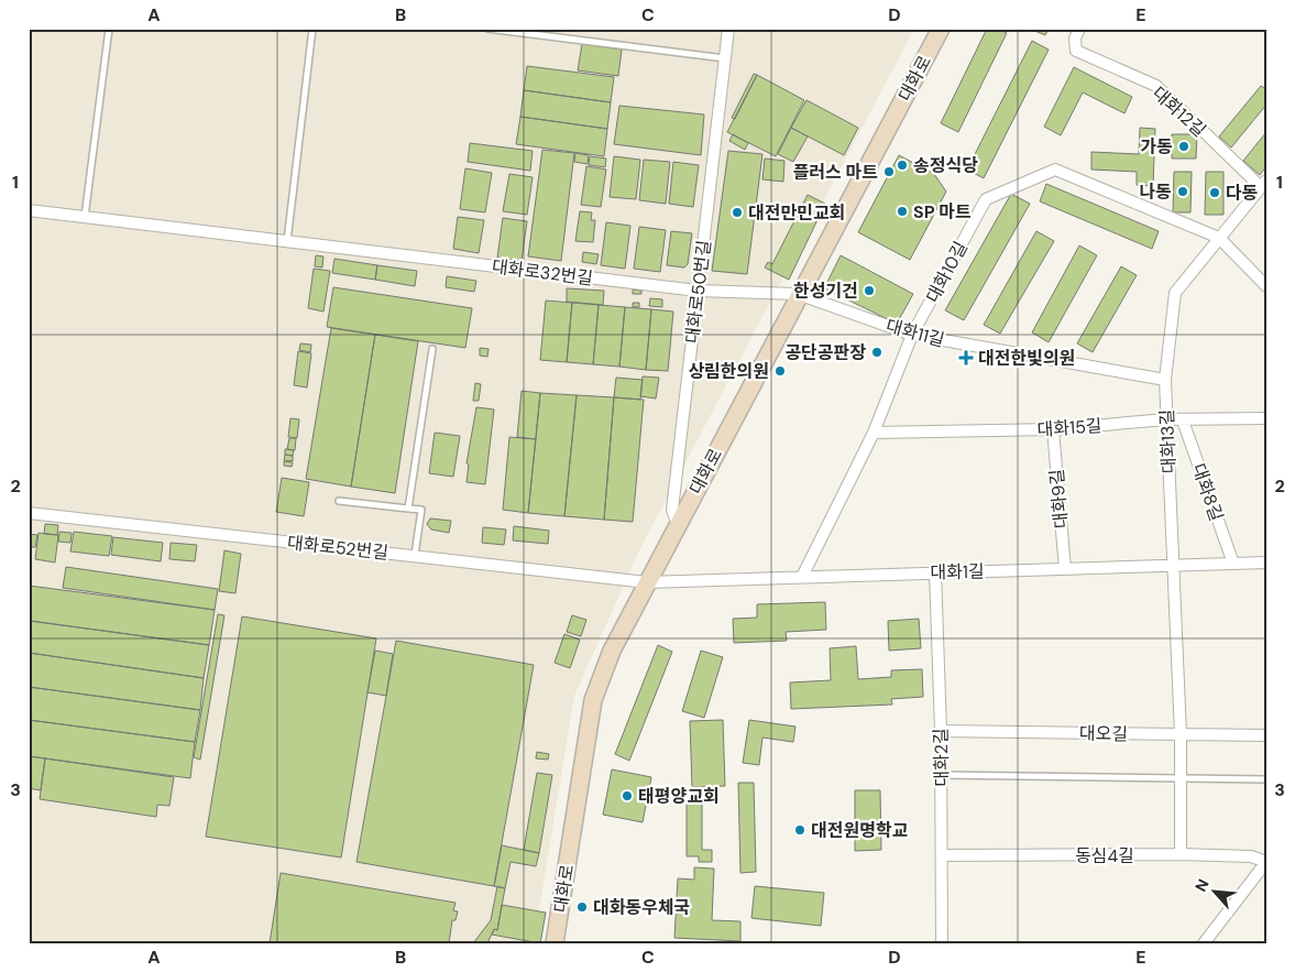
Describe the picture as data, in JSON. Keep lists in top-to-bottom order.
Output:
{
  "streets": {
    "main road": ["대화로"],
    "street": [
      "대화12길",
      "대화로32번길",
      "대화10길",
      "대화로50번길",
      "대화11길",
      "대화15길",
      "대화13길",
      "대화8길",
      "대화9길",
      "대화로52번길",
      "대화1길",
      "대오길",
      "대화2길",
      "동심4길"
    ]
  },
  "crossings": [
    ["대화로", "대화로32번길"],
    ["대화로", "대화로50번길"],
    ["대화로", "대화11길"],
    ["대화로", "대화로52번길"],
    ["대화로", "대화1길"],
    ["대화12길", "대화13길"],
    ["대화로32번길", "대화로50번길"],
    ["대화로32번길", "대화11길"],
    ["대화10길", "대화11길"],
    ["대화10길", "대화15길"],
    ["대화10길", "대화13길"],
    ["대화10길", "대화1길"],
    ["대화11길", "대화13길"],
    ["대화15길", "대화13길"],
    ["대화15길", "대화8길"],
    ["대화15길", "대화9길"],
    ["대화13길", "대화1길"],
    ["대화13길", "대오길"],
    ["대화13길", "동심4길"],
    ["대화8길", "대화1길"],
    ["대화9길", "대화1길"],
    ["대화로52번길", "대화1길"],
    ["대화1길", "대화2길"],
    ["대오길", "대화2길"],
    ["대화2길", "동심4길"]
  ],
  "places": {
    "other": [
      "가동",
      "송정식당",
      "플러스 마트",
      "나동",
      "다동",
      "SP 마트",
      "대전만민교회",
      "한성기건",
      "공단공판장",
      "상림한의원",
      "태평양교회",
      "대전원명학교",
      "대화동우체국"
    ],
    "health": ["대전한빛의원"]
  },
  "north": "top left",
  "grid": {
    "columns": [
      "A",
      "B",
      "C",
      "D",
      "E"
    ],
    "rows": ["1", "2", "3"]
  }
}
